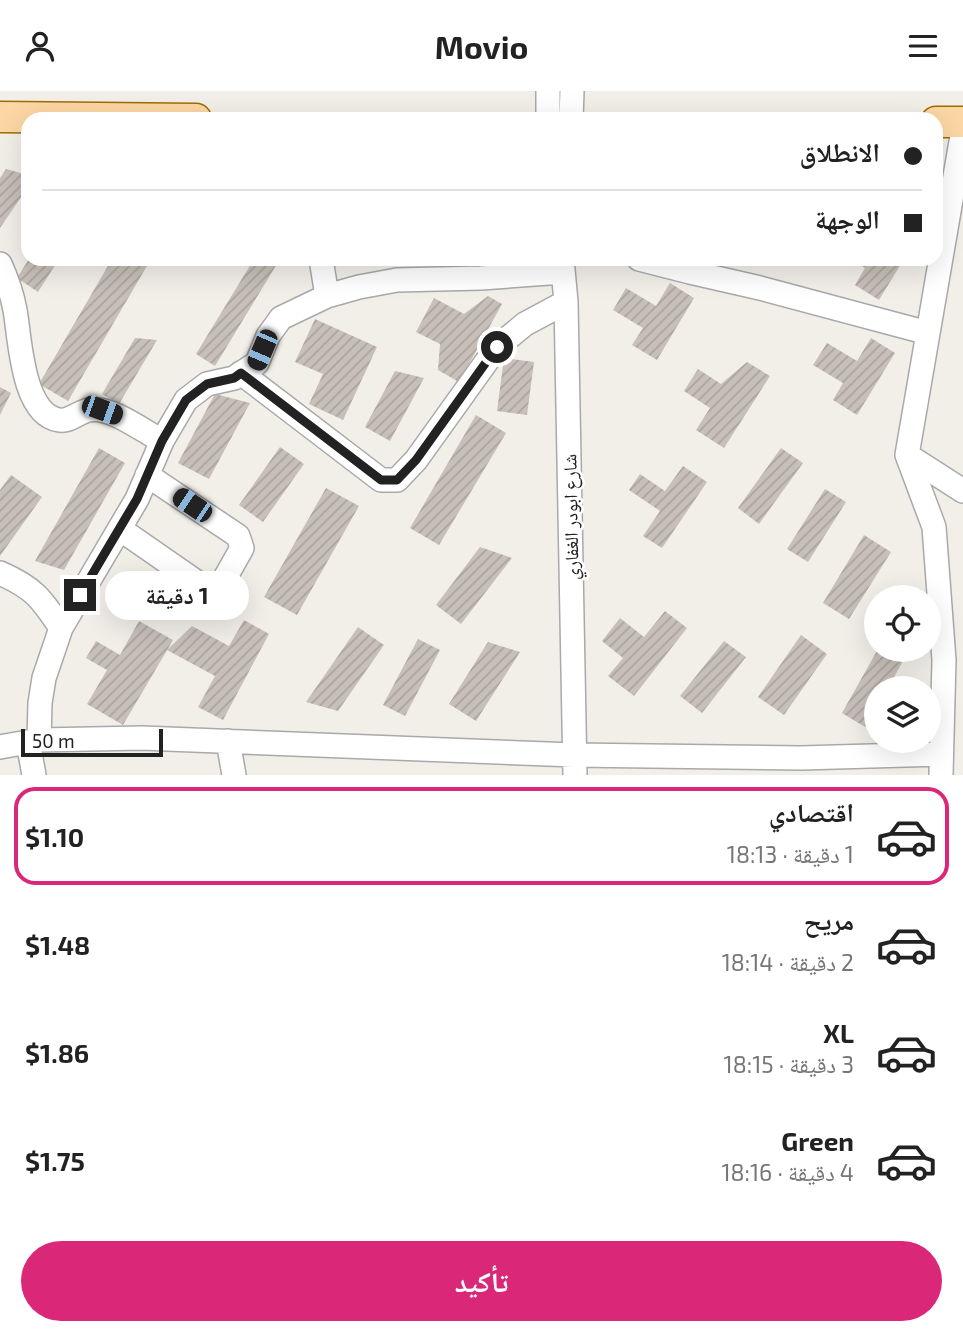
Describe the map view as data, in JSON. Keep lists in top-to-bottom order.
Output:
{
  "streets": {
    "street": ["شارع ابودر الغفاري"]
  },
  "scale_bar": "50 m",
  "page": {
    "header": "Movio",
    "banner": ["الانطلاق", "الوجهة"],
    "bubble": "1 دقيقة",
    "scale": "50 m",
    "list": [
      {
        "name": "اقتصادي",
        "note": "1 دقيقة · 18:13",
        "value": "$1.10"
      },
      {
        "name": "مريح",
        "note": "2 دقيقة · 18:14",
        "value": "$1.48"
      },
      {
        "name": "XL",
        "note": "3 دقيقة · 18:15",
        "value": "$1.86"
      },
      {
        "name": "Green",
        "note": "4 دقيقة · 18:16",
        "value": "$1.75"
      }
    ],
    "buttons": "تأكيد"
  }
}
